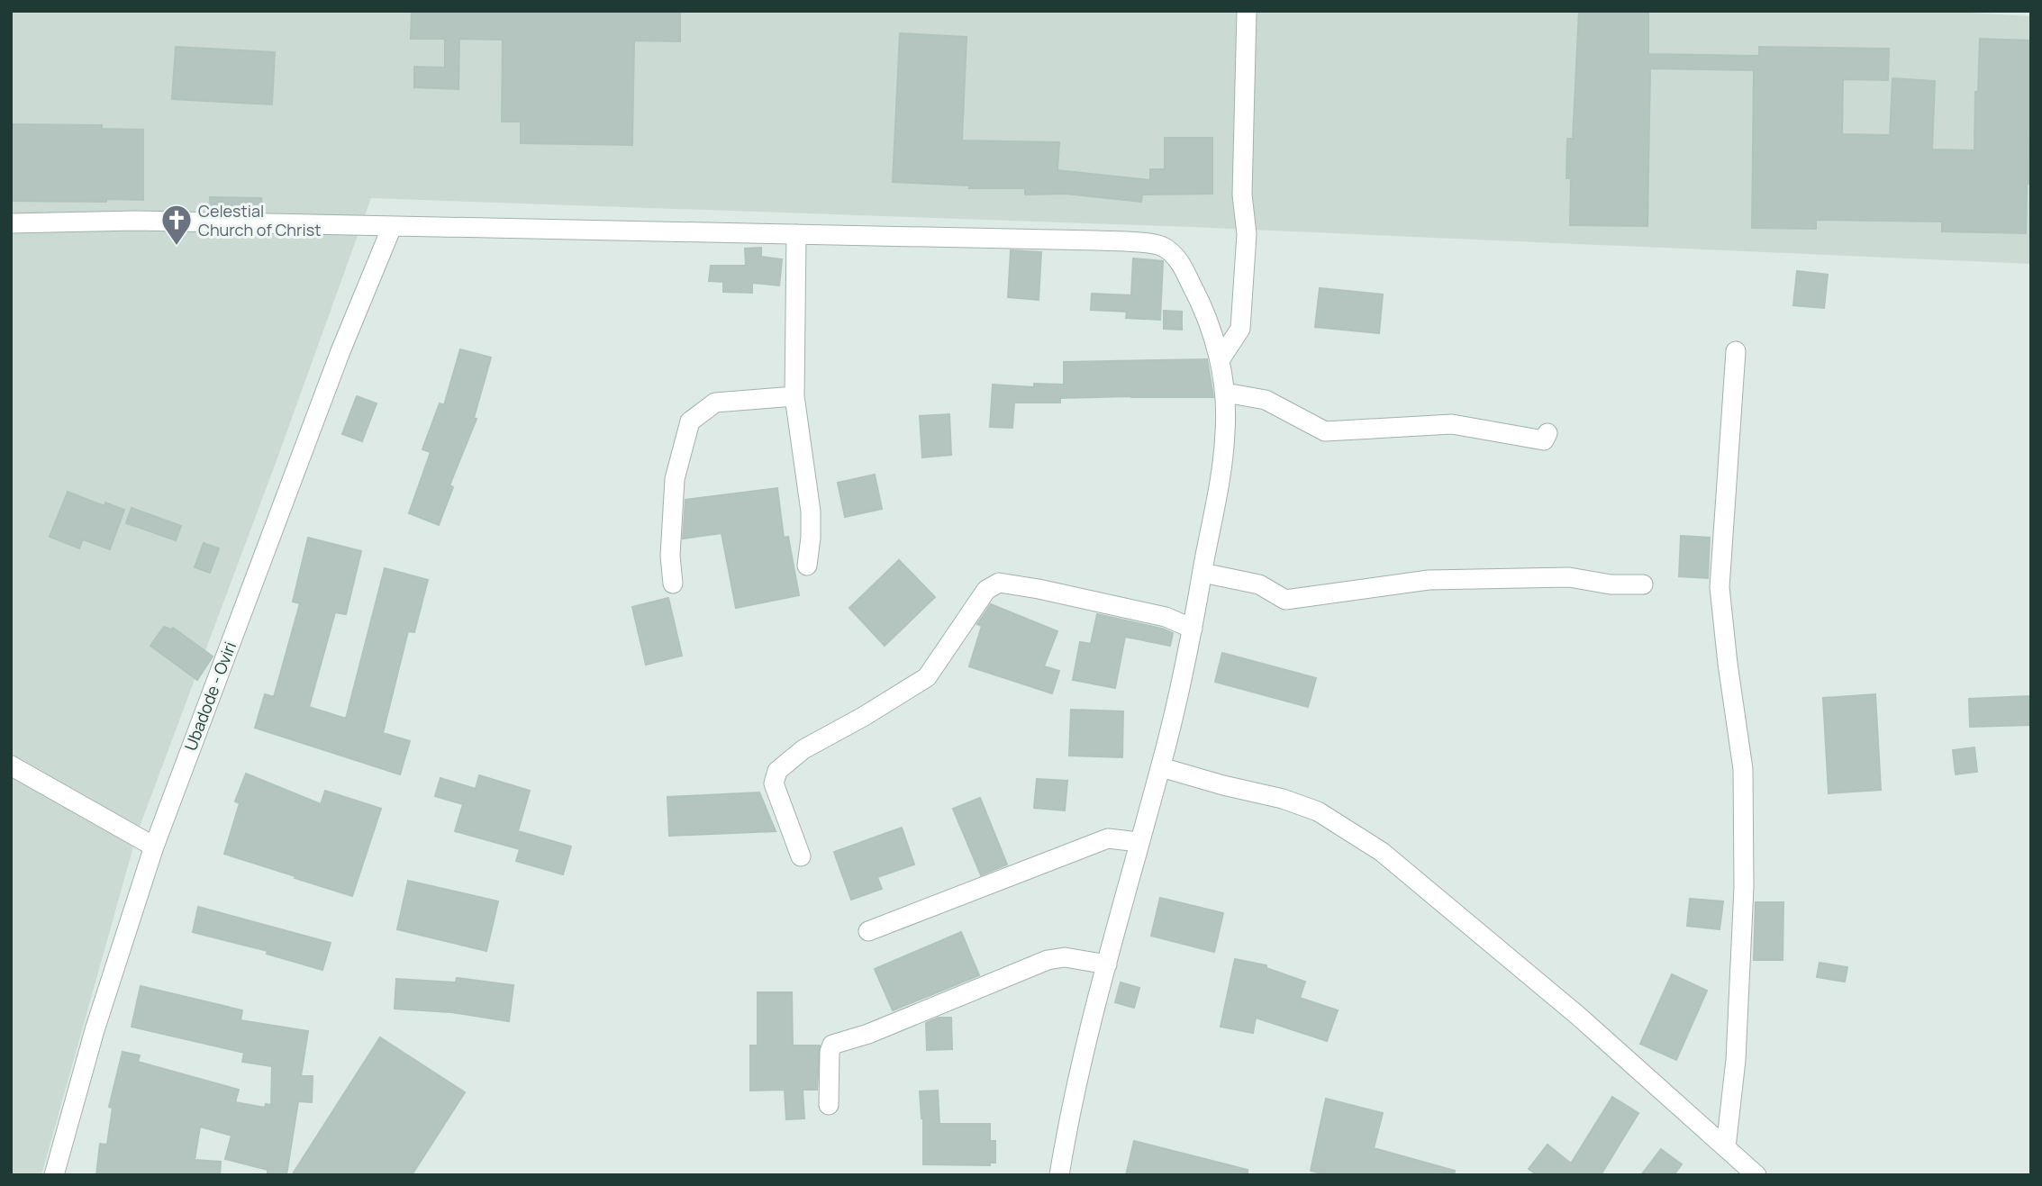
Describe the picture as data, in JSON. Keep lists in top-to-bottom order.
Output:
{
  "streets": {
    "street": ["Ubadode - Oviri"]
  },
  "places": {
    "church": ["Celestial Church of Christ"]
  }
}
